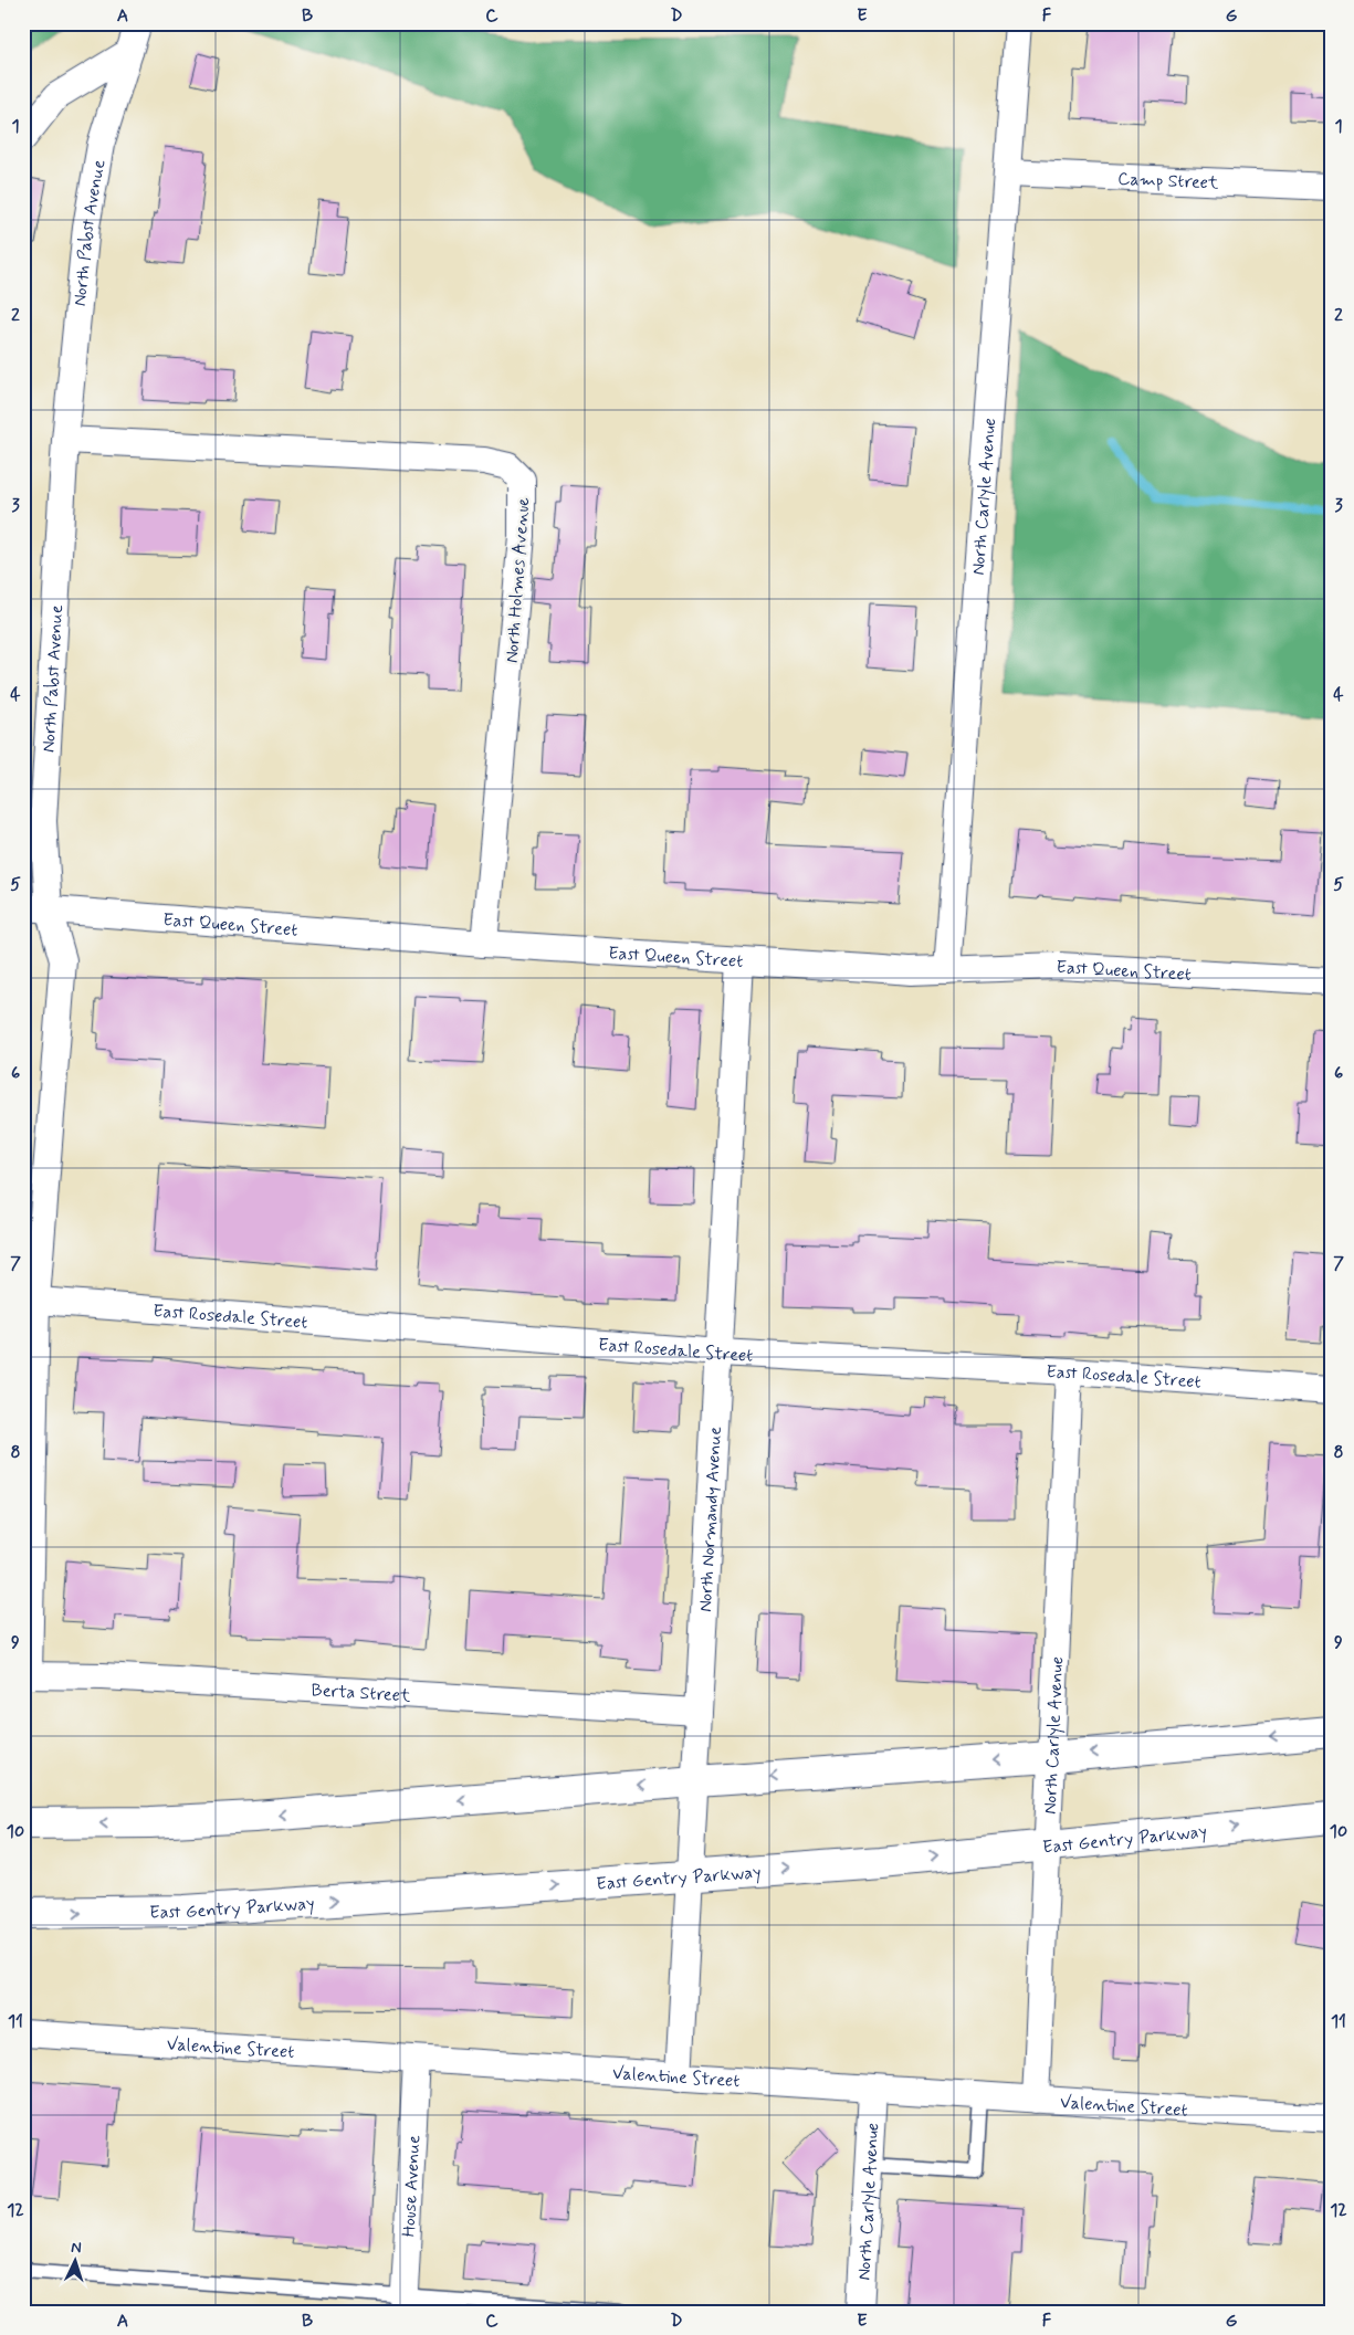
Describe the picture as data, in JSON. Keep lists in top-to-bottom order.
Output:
{
  "streets": {
    "main road": ["East Gentry Parkway"],
    "street": [
      "Camp Street",
      "North Pabst Avenue",
      "North Carlyle Avenue",
      "North Holmes Avenue",
      "East Queen Street",
      "East Rosedale Street",
      "North Normandy Avenue",
      "Berta Street",
      "Valentine Street",
      "House Avenue"
    ]
  },
  "crossings": [
    ["Camp Street", "North Carlyle Avenue"],
    ["North Pabst Avenue", "North Holmes Avenue"],
    ["North Pabst Avenue", "East Queen Street"],
    ["North Pabst Avenue", "East Rosedale Street"],
    ["North Pabst Avenue", "Berta Street"],
    ["North Carlyle Avenue", "East Queen Street"],
    ["North Carlyle Avenue", "East Rosedale Street"],
    ["North Carlyle Avenue", "East Gentry Parkway"],
    ["North Carlyle Avenue", "Valentine Street"],
    ["North Holmes Avenue", "East Queen Street"],
    ["East Queen Street", "North Normandy Avenue"],
    ["East Rosedale Street", "North Normandy Avenue"],
    ["North Normandy Avenue", "Berta Street"],
    ["North Normandy Avenue", "East Gentry Parkway"],
    ["North Normandy Avenue", "Valentine Street"],
    ["Valentine Street", "House Avenue"]
  ],
  "north": "top",
  "grid": {
    "columns": [
      "A",
      "B",
      "C",
      "D",
      "E",
      "F",
      "G"
    ],
    "rows": [
      "1",
      "2",
      "3",
      "4",
      "5",
      "6",
      "7",
      "8",
      "9",
      "10",
      "11",
      "12"
    ]
  }
}
